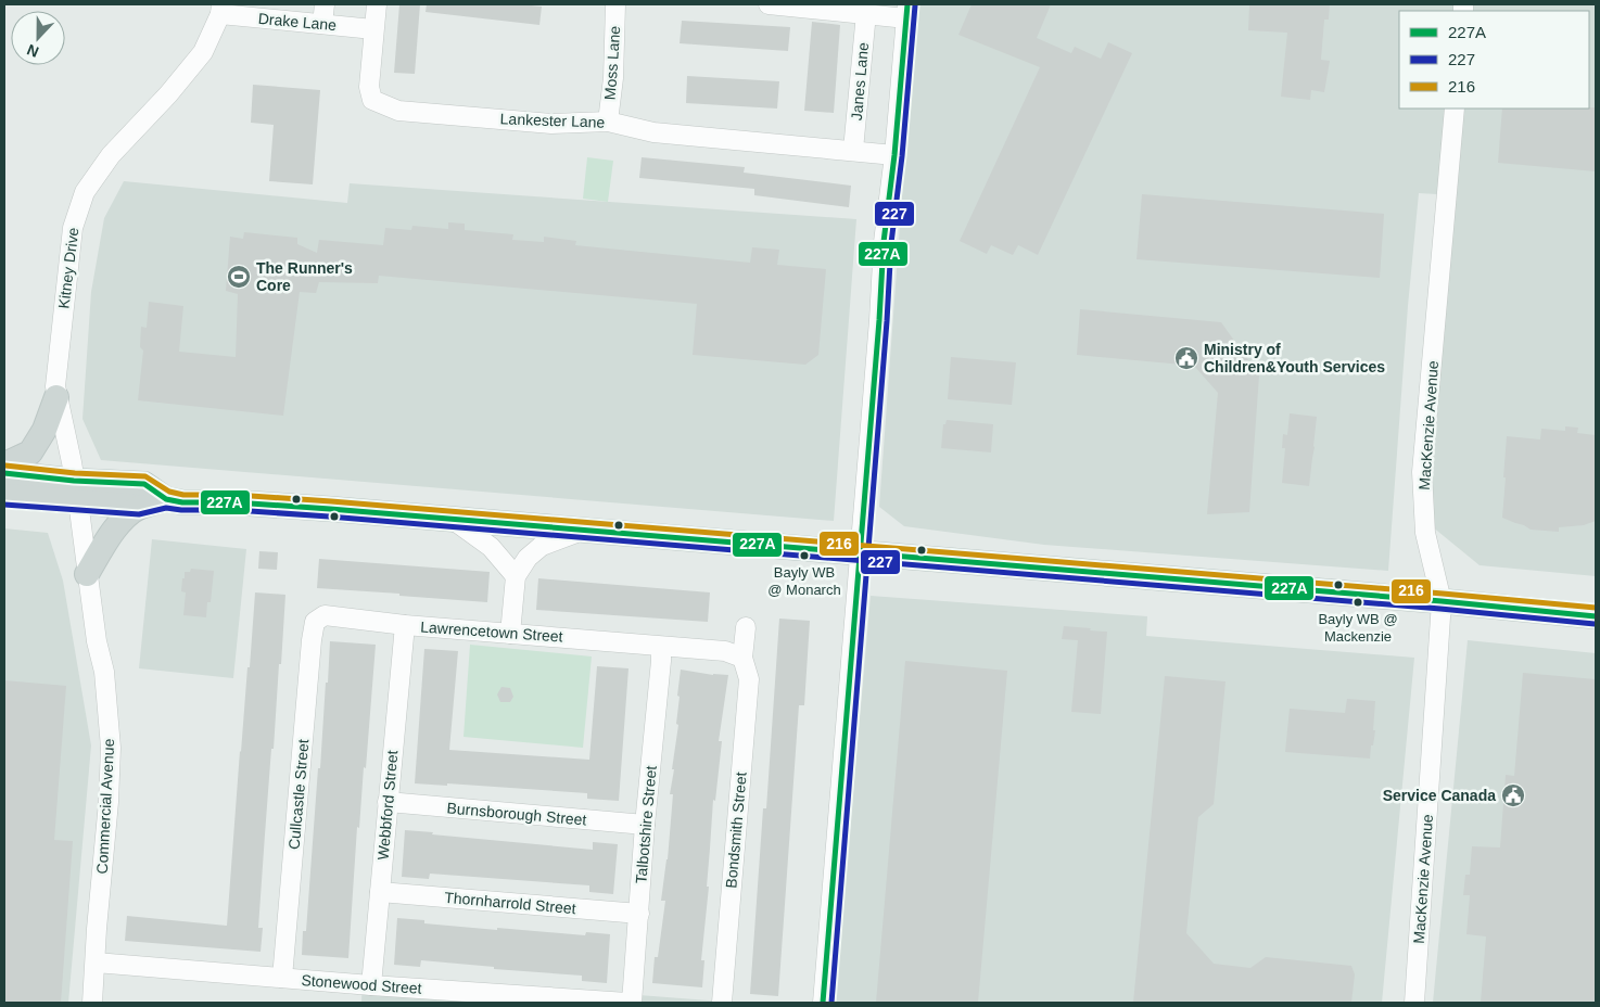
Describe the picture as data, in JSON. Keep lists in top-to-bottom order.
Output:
{
  "streets": {
    "street": [
      "Drake Lane",
      "Moss Lane",
      "Janes Lane",
      "Lankester Lane",
      "Kitney Drive",
      "MacKenzie Avenue",
      "Lawrencetown Street",
      "Cullcastle Street",
      "Webbford Street",
      "Commercial Avenue",
      "Burnsborough Street",
      "Talbotshire Street",
      "Bondsmith Street",
      "Thornharrold Street",
      "Stonewood Street"
    ]
  },
  "crossings": [
    ["Drake Lane", "Lankester Lane"],
    ["Drake Lane", "Kitney Drive"],
    ["Moss Lane", "Lankester Lane"],
    ["Janes Lane", "Lankester Lane"],
    ["Kitney Drive", "Commercial Avenue"],
    ["Lawrencetown Street", "Cullcastle Street"],
    ["Lawrencetown Street", "Webbford Street"],
    ["Lawrencetown Street", "Talbotshire Street"],
    ["Cullcastle Street", "Stonewood Street"],
    ["Webbford Street", "Burnsborough Street"],
    ["Webbford Street", "Thornharrold Street"],
    ["Webbford Street", "Stonewood Street"],
    ["Commercial Avenue", "Stonewood Street"],
    ["Burnsborough Street", "Talbotshire Street"],
    ["Talbotshire Street", "Thornharrold Street"]
  ],
  "places": {
    "sports": ["The Runner's Core"],
    "public building": ["Ministry of Children&Youth Services", "Service Canada"],
    "other": ["Bayly WB @ Monarch", "Bayly WB @ Mackenzie"]
  },
  "lines": ["transit line 227A", "transit line 227", "transit line 216"],
  "legend": ["227A", "227", "216"],
  "north": "bottom"
}
